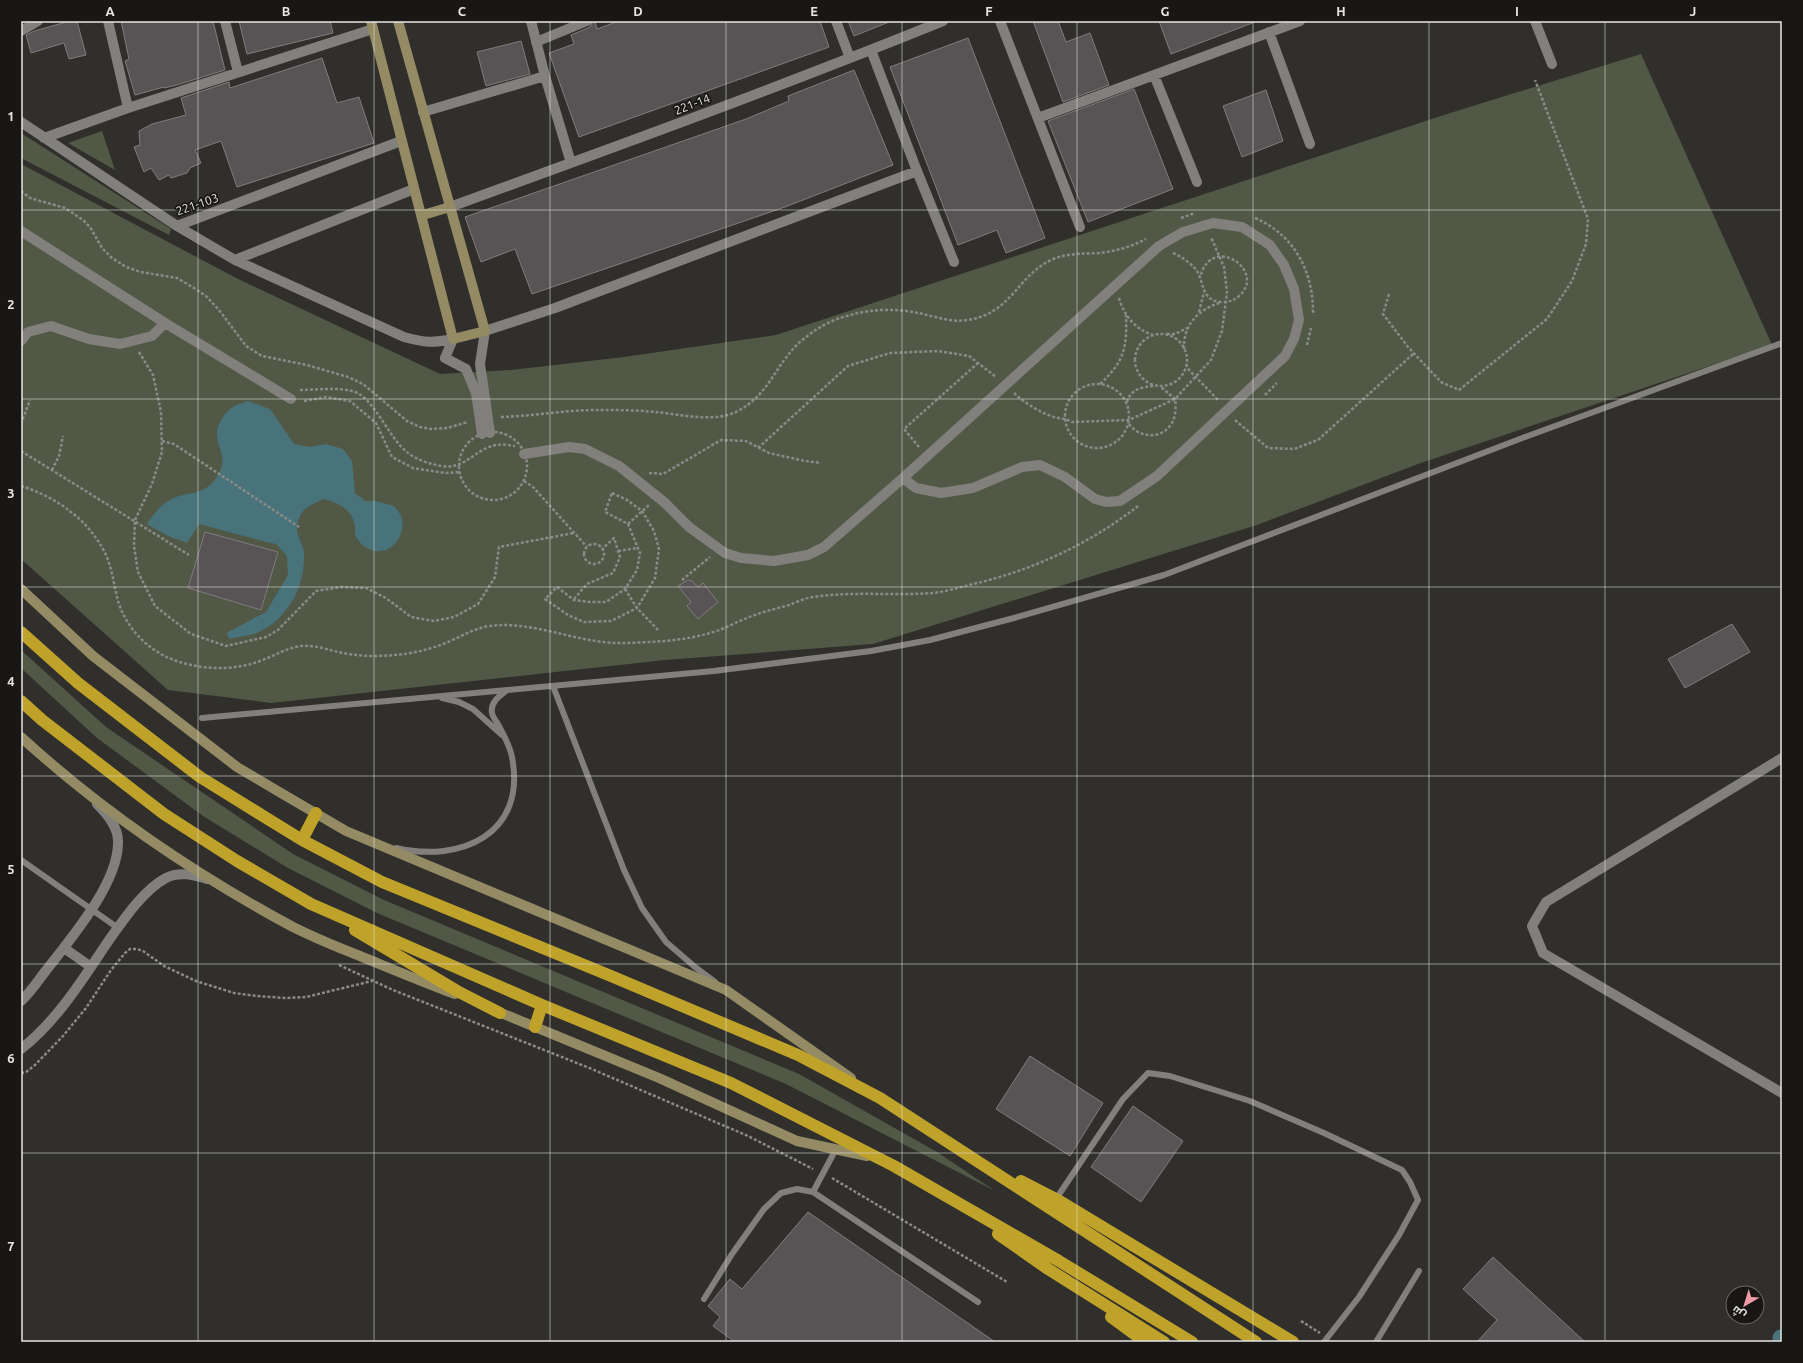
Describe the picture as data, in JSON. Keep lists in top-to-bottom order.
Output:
{
  "streets": {
    "street": ["221-14", "221-103"]
  },
  "north": "bottom left",
  "grid": {
    "columns": [
      "A",
      "B",
      "C",
      "D",
      "E",
      "F",
      "G",
      "H",
      "I",
      "J"
    ],
    "rows": [
      "1",
      "2",
      "3",
      "4",
      "5",
      "6",
      "7"
    ]
  }
}
